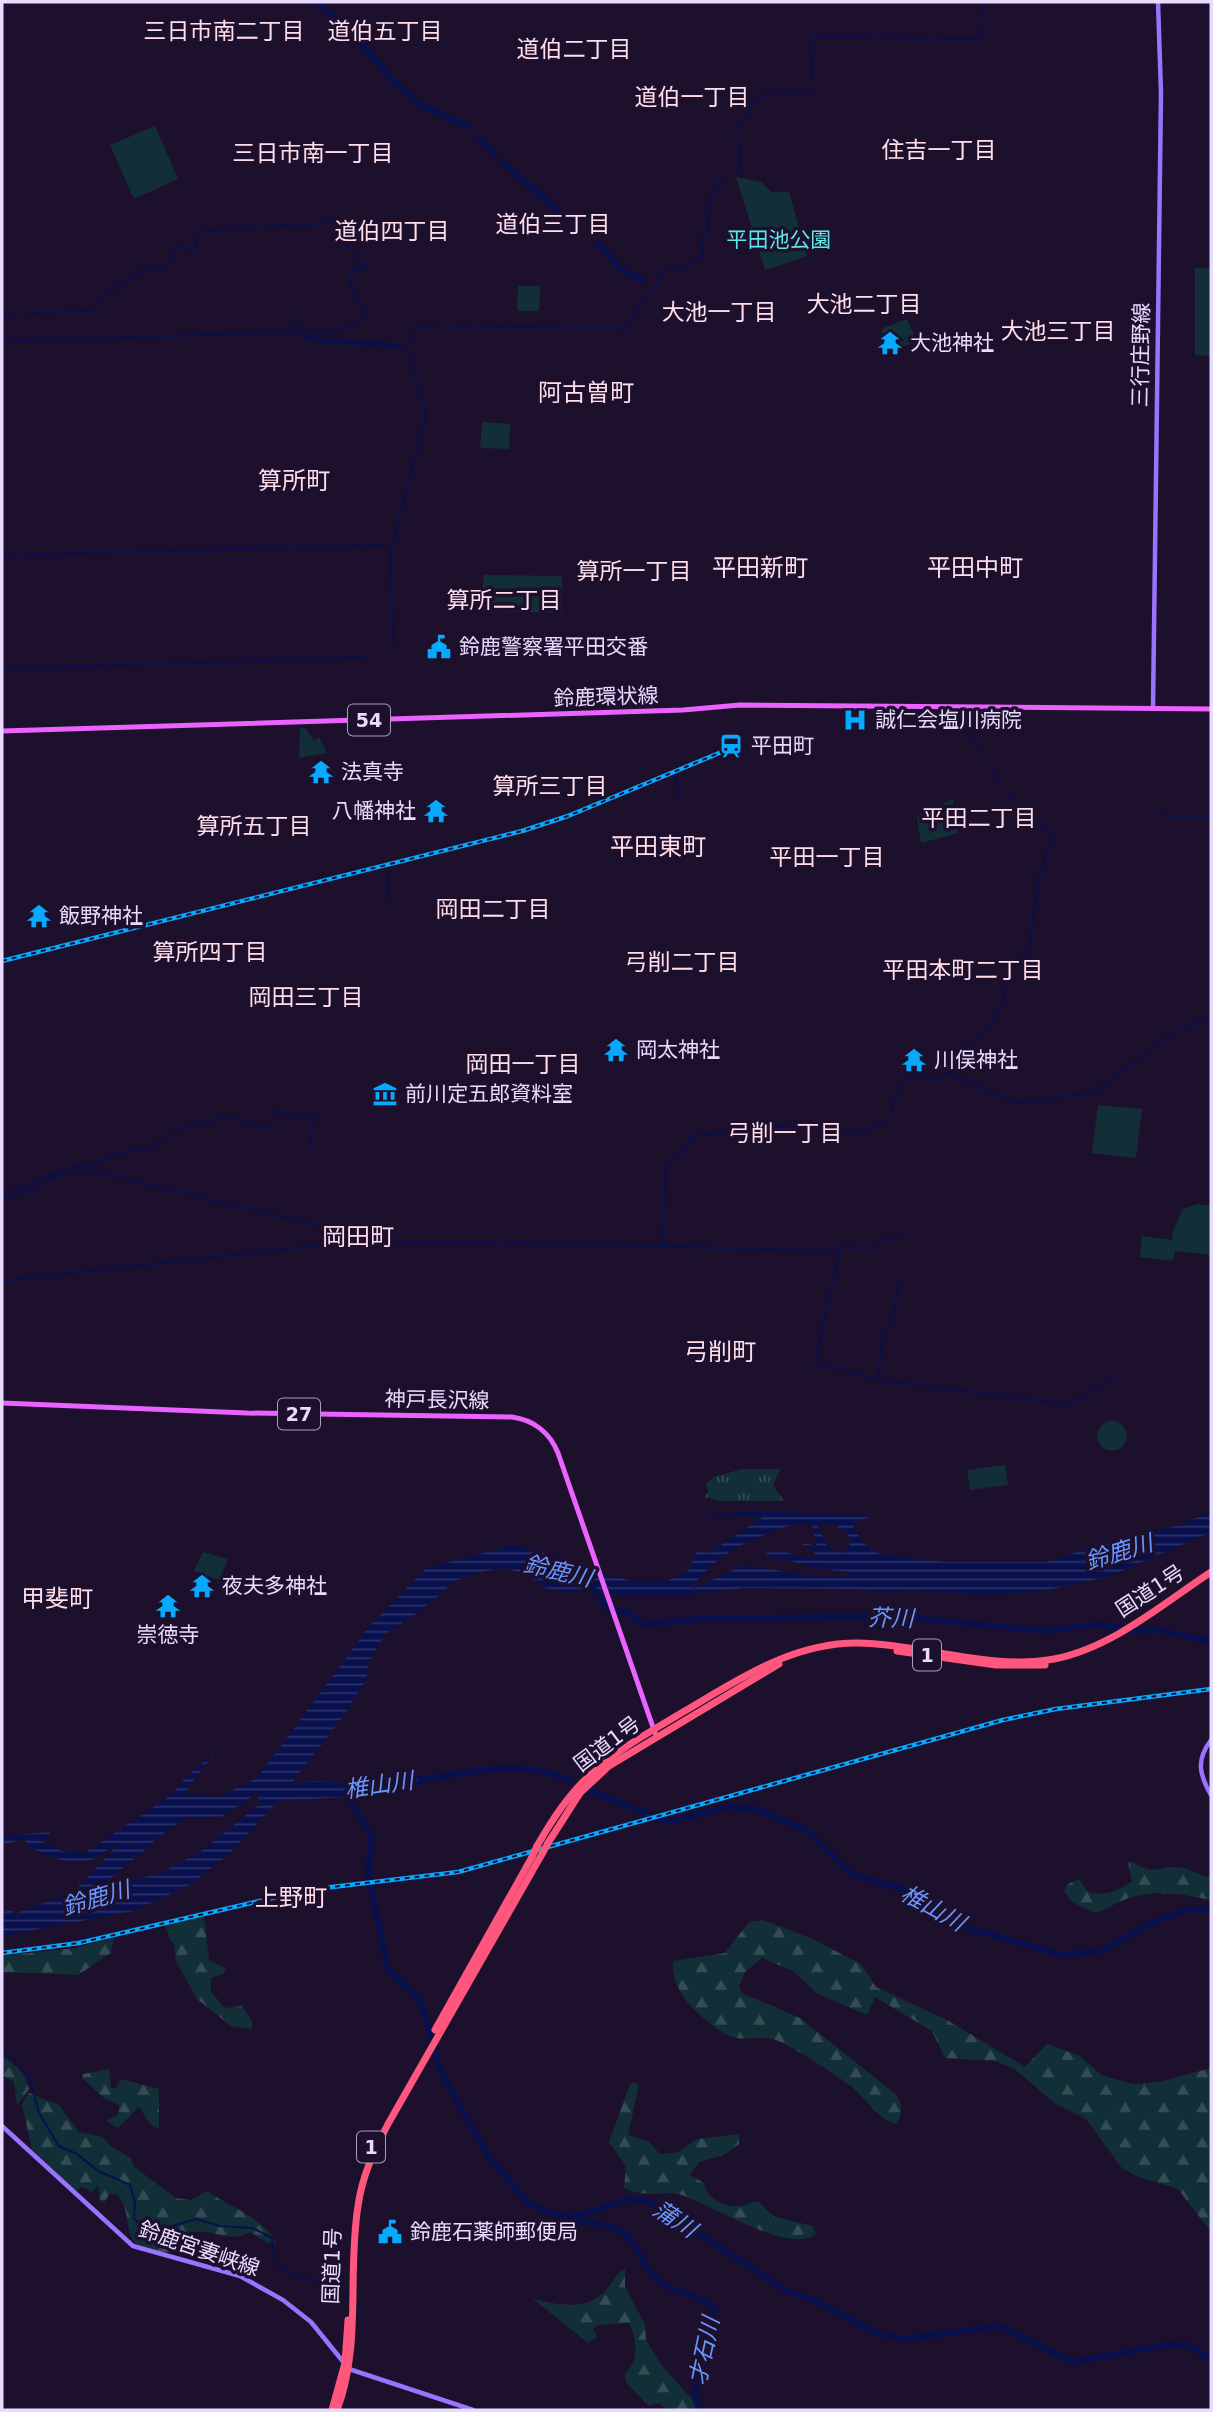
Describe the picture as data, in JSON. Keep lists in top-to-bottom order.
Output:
{
  "streets": {
    "highway": ["国道1号", "1"],
    "main road": [
      "三行庄野線",
      "鈴鹿環状線",
      "54",
      "神戸長沢線",
      "27",
      "鈴鹿宮妻峡線"
    ]
  },
  "crossings": [
    ["三行庄野線", "鈴鹿環状線"],
    ["神戸長沢線", "国道1号"],
    ["国道1号", "鈴鹿宮妻峡線"]
  ],
  "districts": [
    "三日市南二丁目",
    "道伯五丁目",
    "道伯二丁目",
    "道伯一丁目",
    "住吉一丁目",
    "三日市南一丁目",
    "道伯三丁目",
    "道伯四丁目",
    "大池二丁目",
    "大池一丁目",
    "大池三丁目",
    "阿古曽町",
    "算所町",
    "平田新町",
    "平田中町",
    "算所一丁目",
    "算所二丁目",
    "算所三丁目",
    "平田二丁目",
    "算所五丁目",
    "平田東町",
    "平田一丁目",
    "岡田二丁目",
    "算所四丁目",
    "弓削二丁目",
    "平田本町二丁目",
    "岡田三丁目",
    "岡田一丁目",
    "弓削一丁目",
    "岡田町",
    "弓削町",
    "甲斐町",
    "上野町"
  ],
  "water": [
    "鈴鹿川",
    "芥川",
    "椎山川",
    "蒲川",
    "才石川"
  ],
  "parks": ["平田池公園"],
  "places": {
    "temple": [
      "大池神社",
      "法真寺",
      "八幡神社",
      "飯野神社",
      "岡太神社",
      "川俣神社",
      "夜夫多神社",
      "崇徳寺"
    ],
    "public building": ["鈴鹿警察署平田交番", "鈴鹿石薬師郵便局"],
    "hospital": ["誠仁会塩川病院"],
    "station": ["平田町"],
    "museum": ["前川定五郎資料室"]
  }
}
